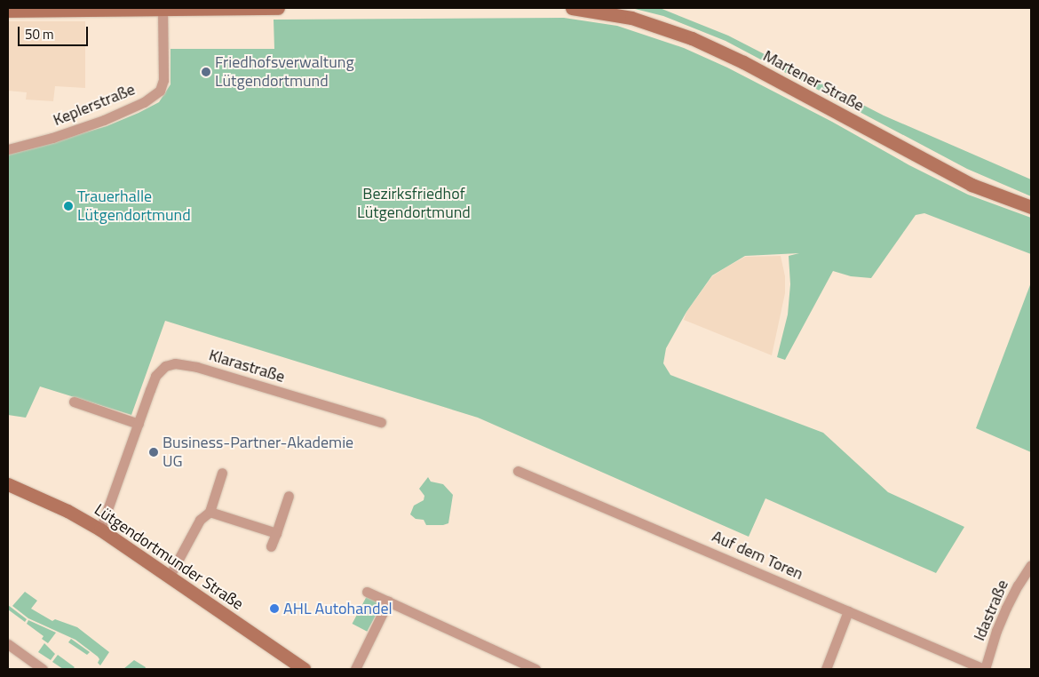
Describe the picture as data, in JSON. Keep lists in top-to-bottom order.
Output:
{
  "streets": {
    "street": [
      "Martener Straße",
      "Keplerstraße",
      "Klarastraße",
      "Auf dem Toren",
      "Lütgendortmunder Straße",
      "Idastraße"
    ]
  },
  "crossings": [
    ["Klarastraße", "Lütgendortmunder Straße"],
    ["Auf dem Toren", "Idastraße"]
  ],
  "parks": ["Bezirksfriedhof Lütgendortmund"],
  "places": [
    "Friedhofsverwaltung Lütgendortmund",
    "Trauerhalle Lütgendortmund",
    "Business-Partner-Akademie UG",
    "AHL Autohandel"
  ],
  "scale_bar": "50 m"
}
